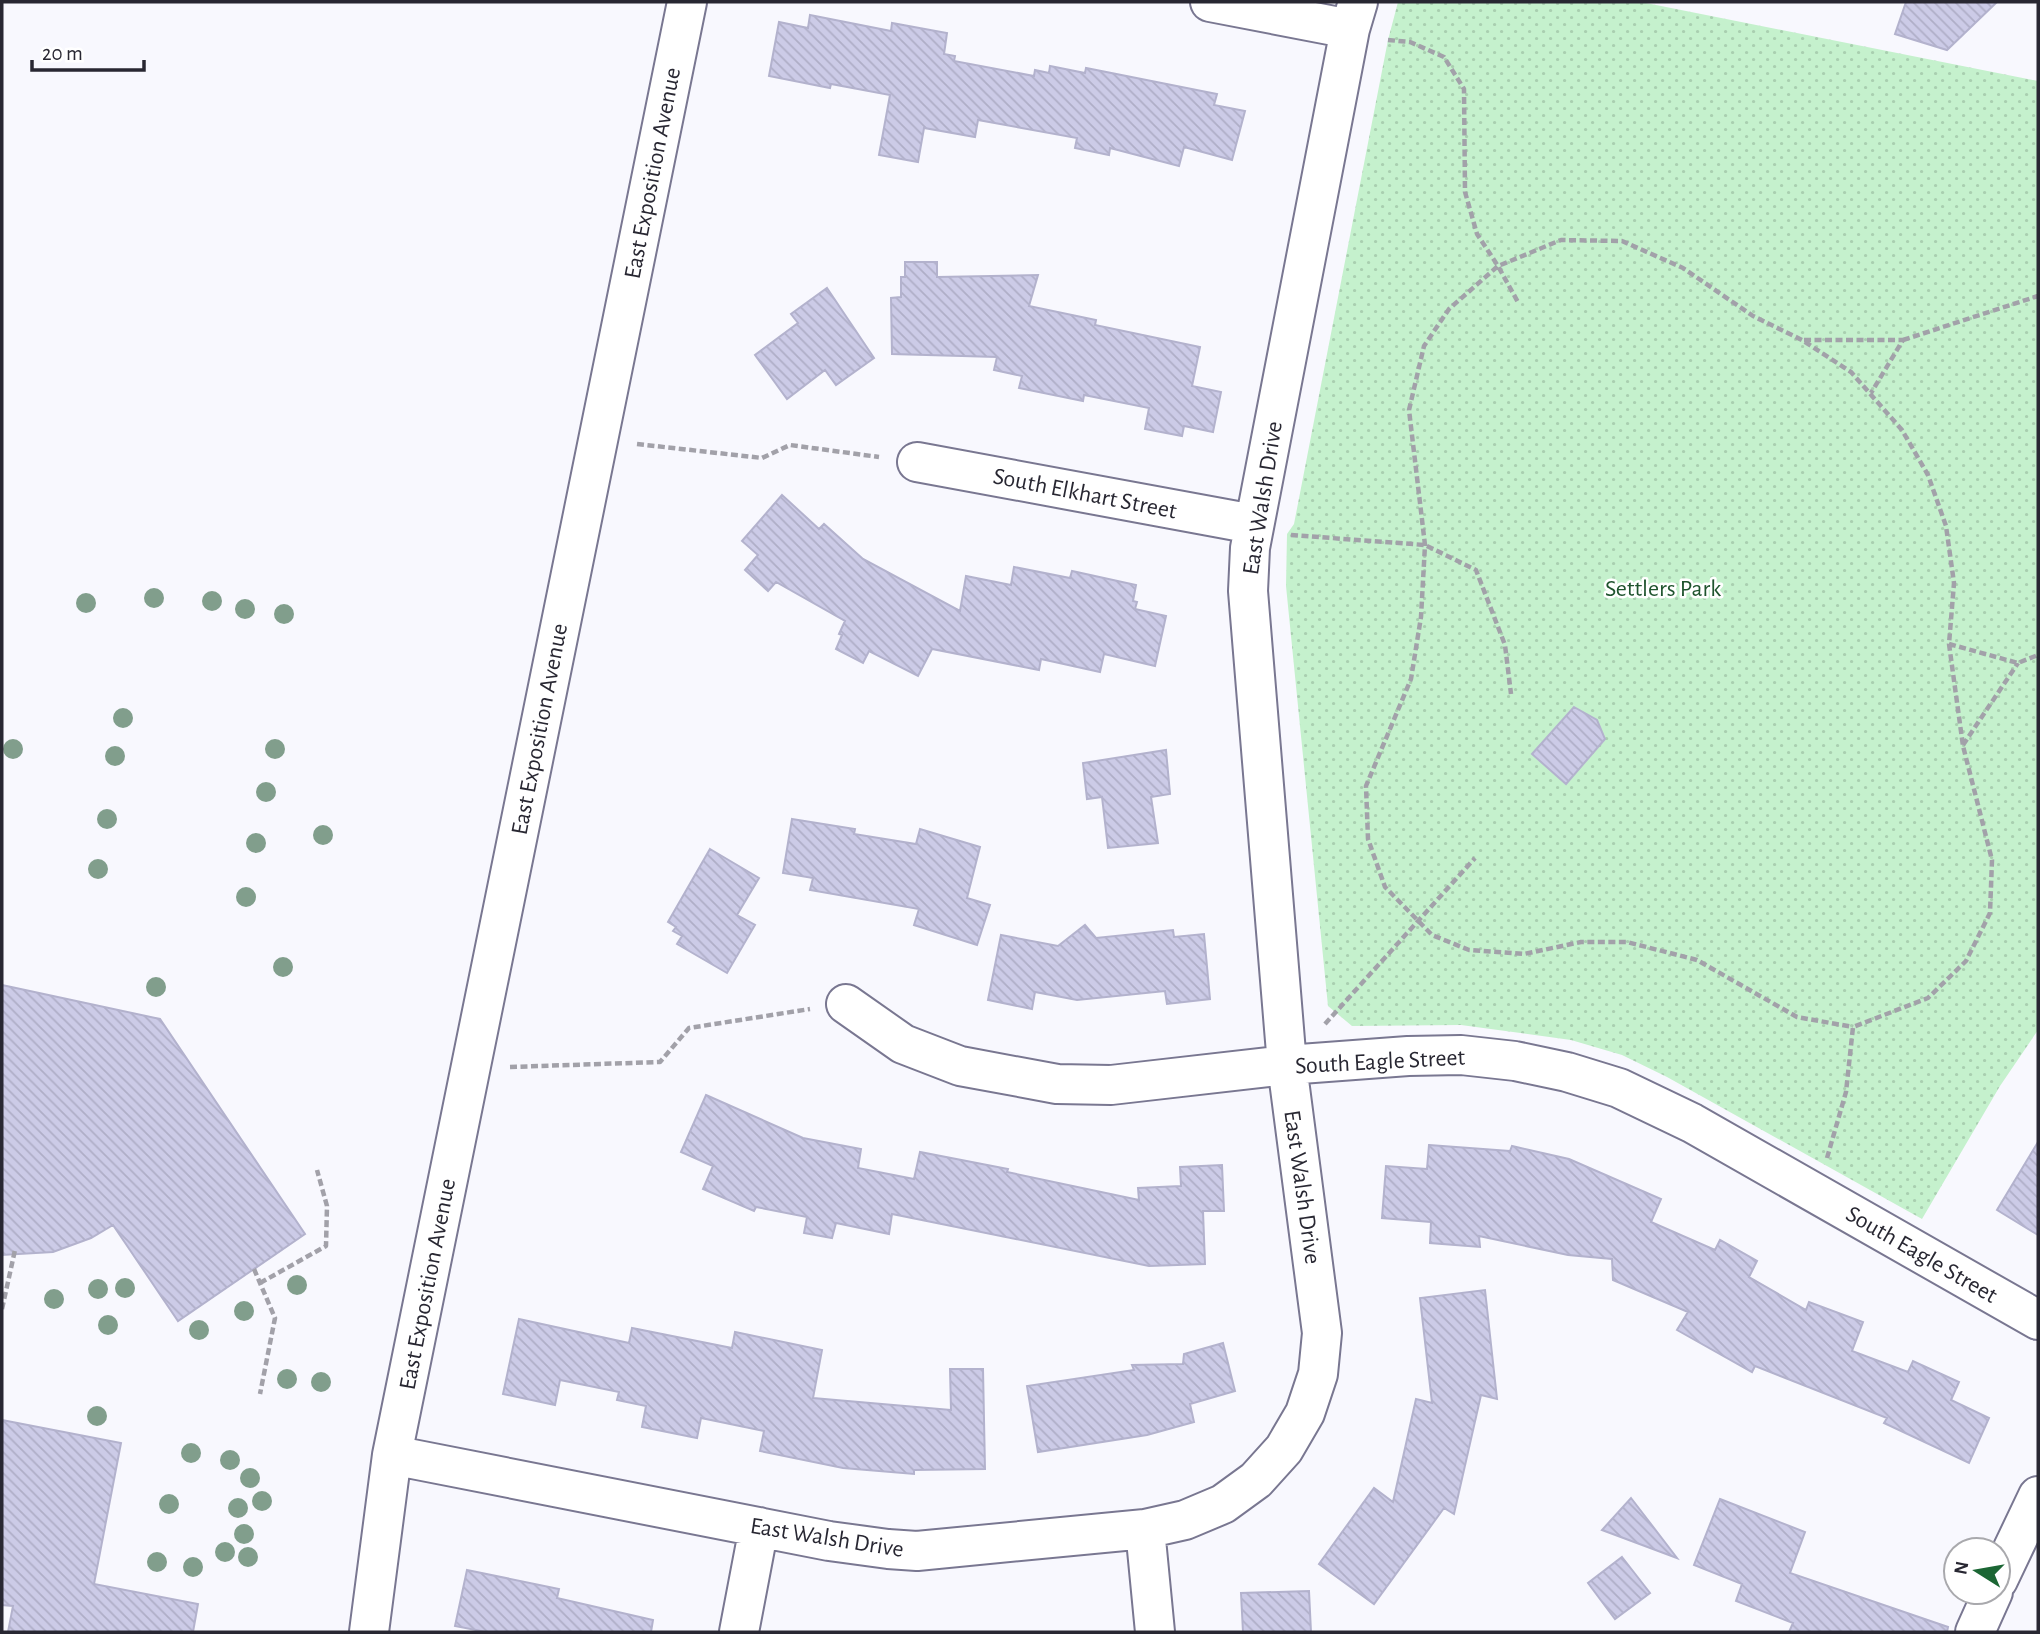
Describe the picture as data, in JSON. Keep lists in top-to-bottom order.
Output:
{
  "streets": {
    "street": [
      "East Exposition Avenue",
      "South Elkhart Street",
      "East Walsh Drive",
      "South Eagle Street"
    ]
  },
  "crossings": [
    ["East Exposition Avenue", "East Walsh Drive"],
    ["South Elkhart Street", "East Walsh Drive"],
    ["East Walsh Drive", "South Eagle Street"]
  ],
  "parks": ["Settlers Park"],
  "scale_bar": "20 m",
  "north": "left"
}
